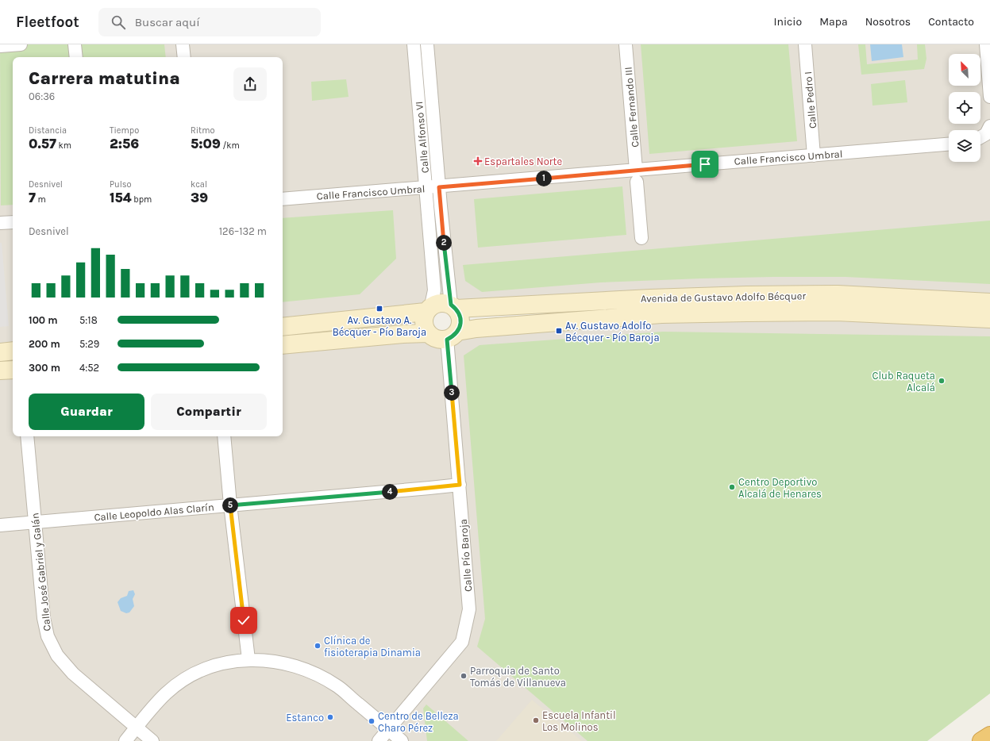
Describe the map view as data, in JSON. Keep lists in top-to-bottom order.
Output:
{
  "streets": {
    "street": [
      "Calle Pedro I",
      "Calle Fernando III",
      "Calle Alfonso VI",
      "Calle Francisco Umbral",
      "Avenida de Gustavo Adolfo Bécquer",
      "Calle Leopoldo Alas Clarín",
      "Calle Pío Baroja",
      "Calle José Gabriel y Galán"
    ]
  },
  "crossings": [
    ["Calle Pedro I", "Calle Francisco Umbral"],
    ["Calle Fernando III", "Calle Francisco Umbral"],
    ["Calle Alfonso VI", "Calle Francisco Umbral"],
    ["Calle Alfonso VI", "Avenida de Gustavo Adolfo Bécquer"],
    ["Calle Alfonso VI", "Calle Pío Baroja"],
    ["Avenida de Gustavo Adolfo Bécquer", "Calle Pío Baroja"],
    ["Calle Leopoldo Alas Clarín", "Calle Pío Baroja"],
    ["Calle Leopoldo Alas Clarín", "Calle José Gabriel y Galán"]
  ],
  "places": {
    "health": ["Espartales Norte"],
    "transit": ["Av. Gustavo A. Bécquer - Pío Baroja", "Av. Gustavo Adolfo Bécquer - Pío Baroja"],
    "other": [
      "Club Raqueta Alcalá",
      "Centro Deportivo Alcalá de Henares",
      "Clínica de fisioterapia Dinamia",
      "Parroquia de Santo Tomás de Villanueva",
      "Estanco",
      "Escuela Infantil Los Molinos",
      "Centro de Belleza Charo Pérez"
    ]
  },
  "north": "top left",
  "page": {
    "header": "Fleetfoot",
    "search": "Buscar aquí",
    "nav": [
      "Inicio",
      "Mapa",
      "Nosotros",
      "Contacto"
    ],
    "heading": ["Carrera matutina", "06:36"],
    "stats": [
      ["Distancia", "0.57 km"],
      ["Tiempo", "2:56"],
      ["Ritmo", "5:09 /km"],
      ["Desnivel", "7 m"],
      ["Pulso", "154 bpm"],
      ["kcal", "39"]
    ],
    "pins": [
      "1",
      "2",
      "3",
      "4",
      "5"
    ],
    "chart": ["Desnivel", "126–132 m"],
    "list": [
      {
        "name": "100 m",
        "note": "5:18"
      },
      {
        "name": "200 m",
        "note": "5:29"
      },
      {
        "name": "300 m",
        "note": "4:52"
      }
    ],
    "buttons": ["Guardar", "Compartir"]
  }
}
